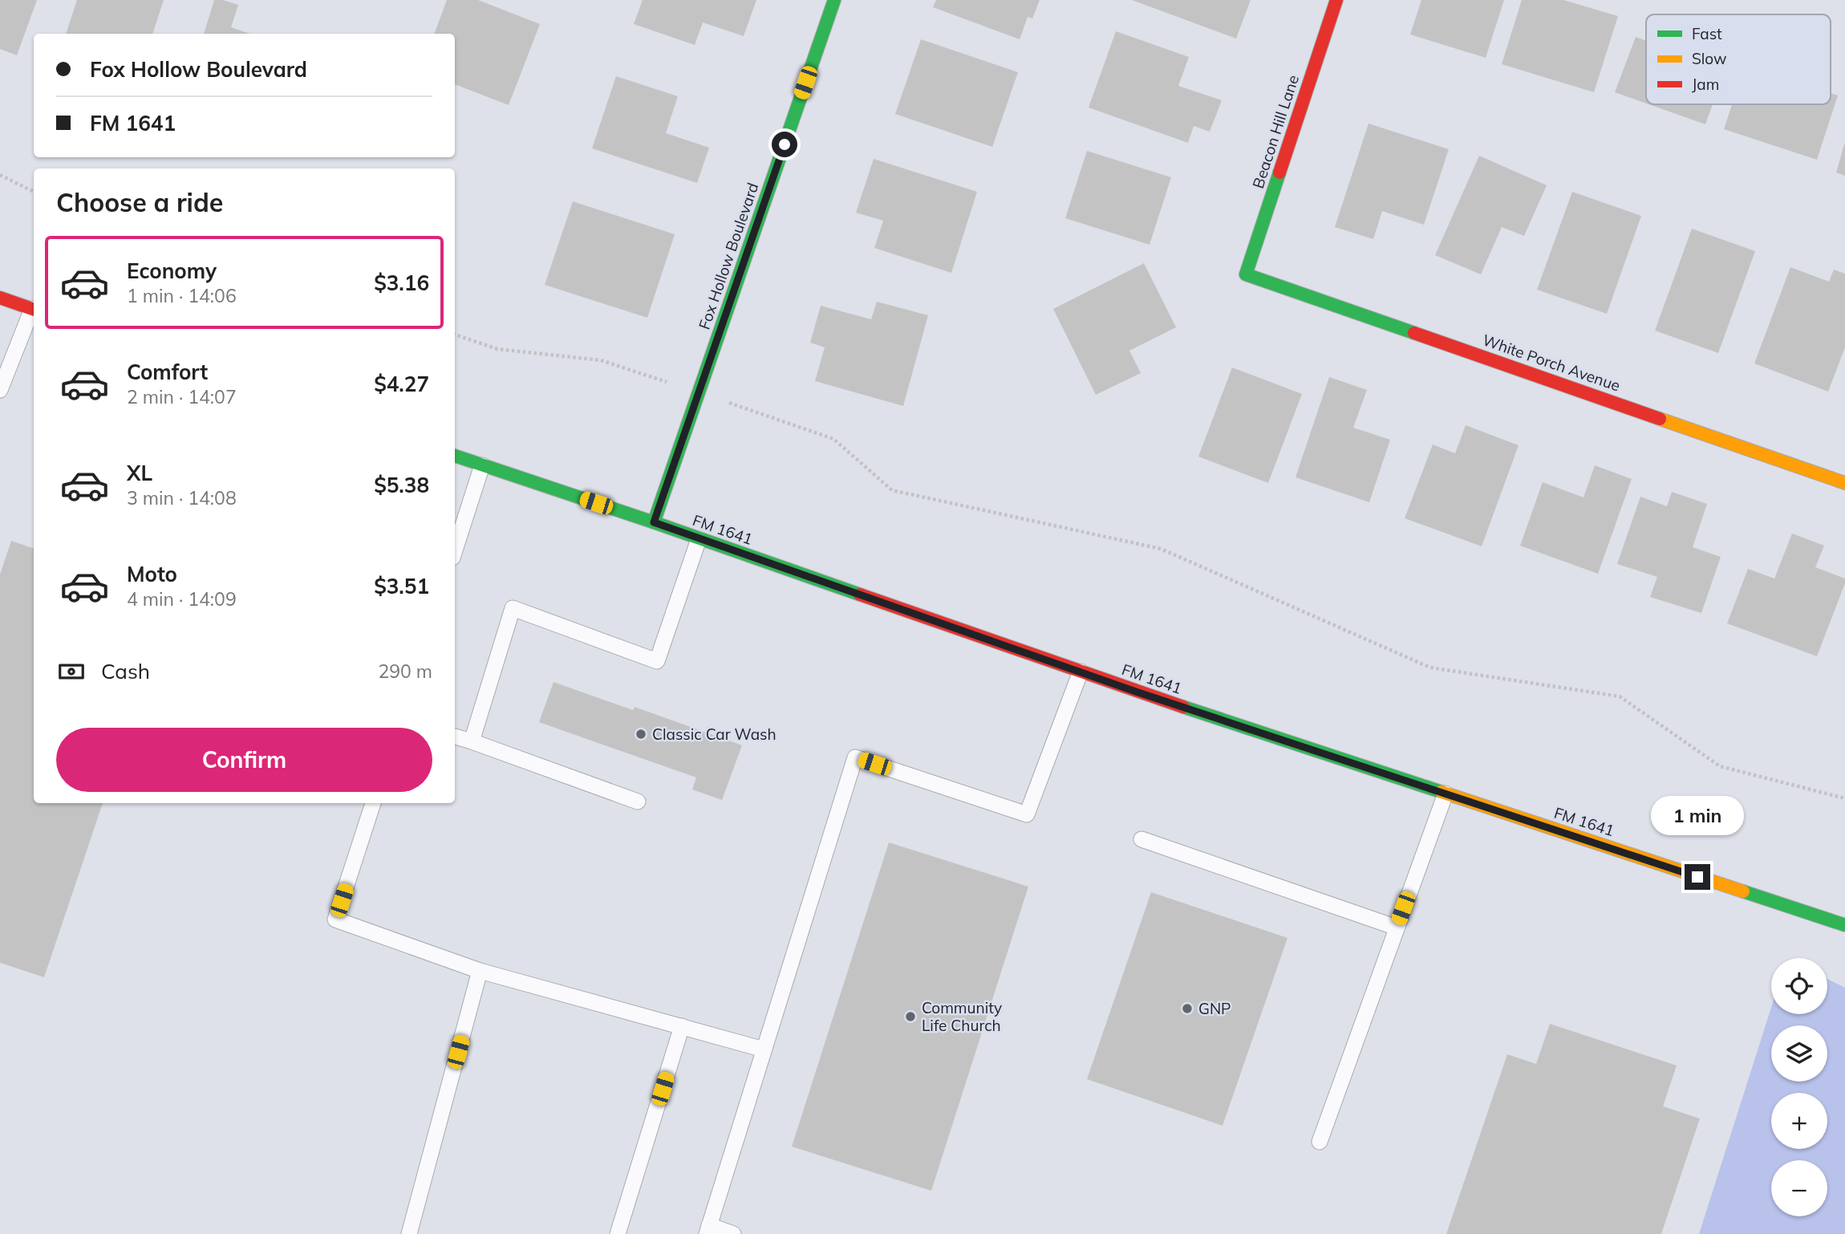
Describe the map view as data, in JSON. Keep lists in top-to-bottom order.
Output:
{
  "streets": {
    "main road": [
      "Beacon Hill Lane",
      "Fox Hollow Boulevard",
      "White Porch Avenue",
      "FM 1641"
    ]
  },
  "crossings": [
    ["Beacon Hill Lane", "White Porch Avenue"],
    ["Fox Hollow Boulevard", "FM 1641"]
  ],
  "places": ["Classic Car Wash", "GNP", "Community Life Church"],
  "legend": ["Fast", "Slow", "Jam"],
  "page": {
    "banner": ["Fox Hollow Boulevard", "FM 1641"],
    "heading": "Choose a ride",
    "list": [
      {
        "name": "Economy",
        "note": "1 min · 14:06",
        "value": "$3.16"
      },
      {
        "name": "Comfort",
        "note": "2 min · 14:07",
        "value": "$4.27"
      },
      {
        "name": "XL",
        "note": "3 min · 14:08",
        "value": "$5.38"
      },
      {
        "name": "Moto",
        "note": "4 min · 14:09",
        "value": "$3.51"
      }
    ],
    "pay": ["Cash", "290 m"],
    "buttons": "Confirm",
    "bubble": "1 min",
    "map_buttons": ["+", "−"]
  }
}
